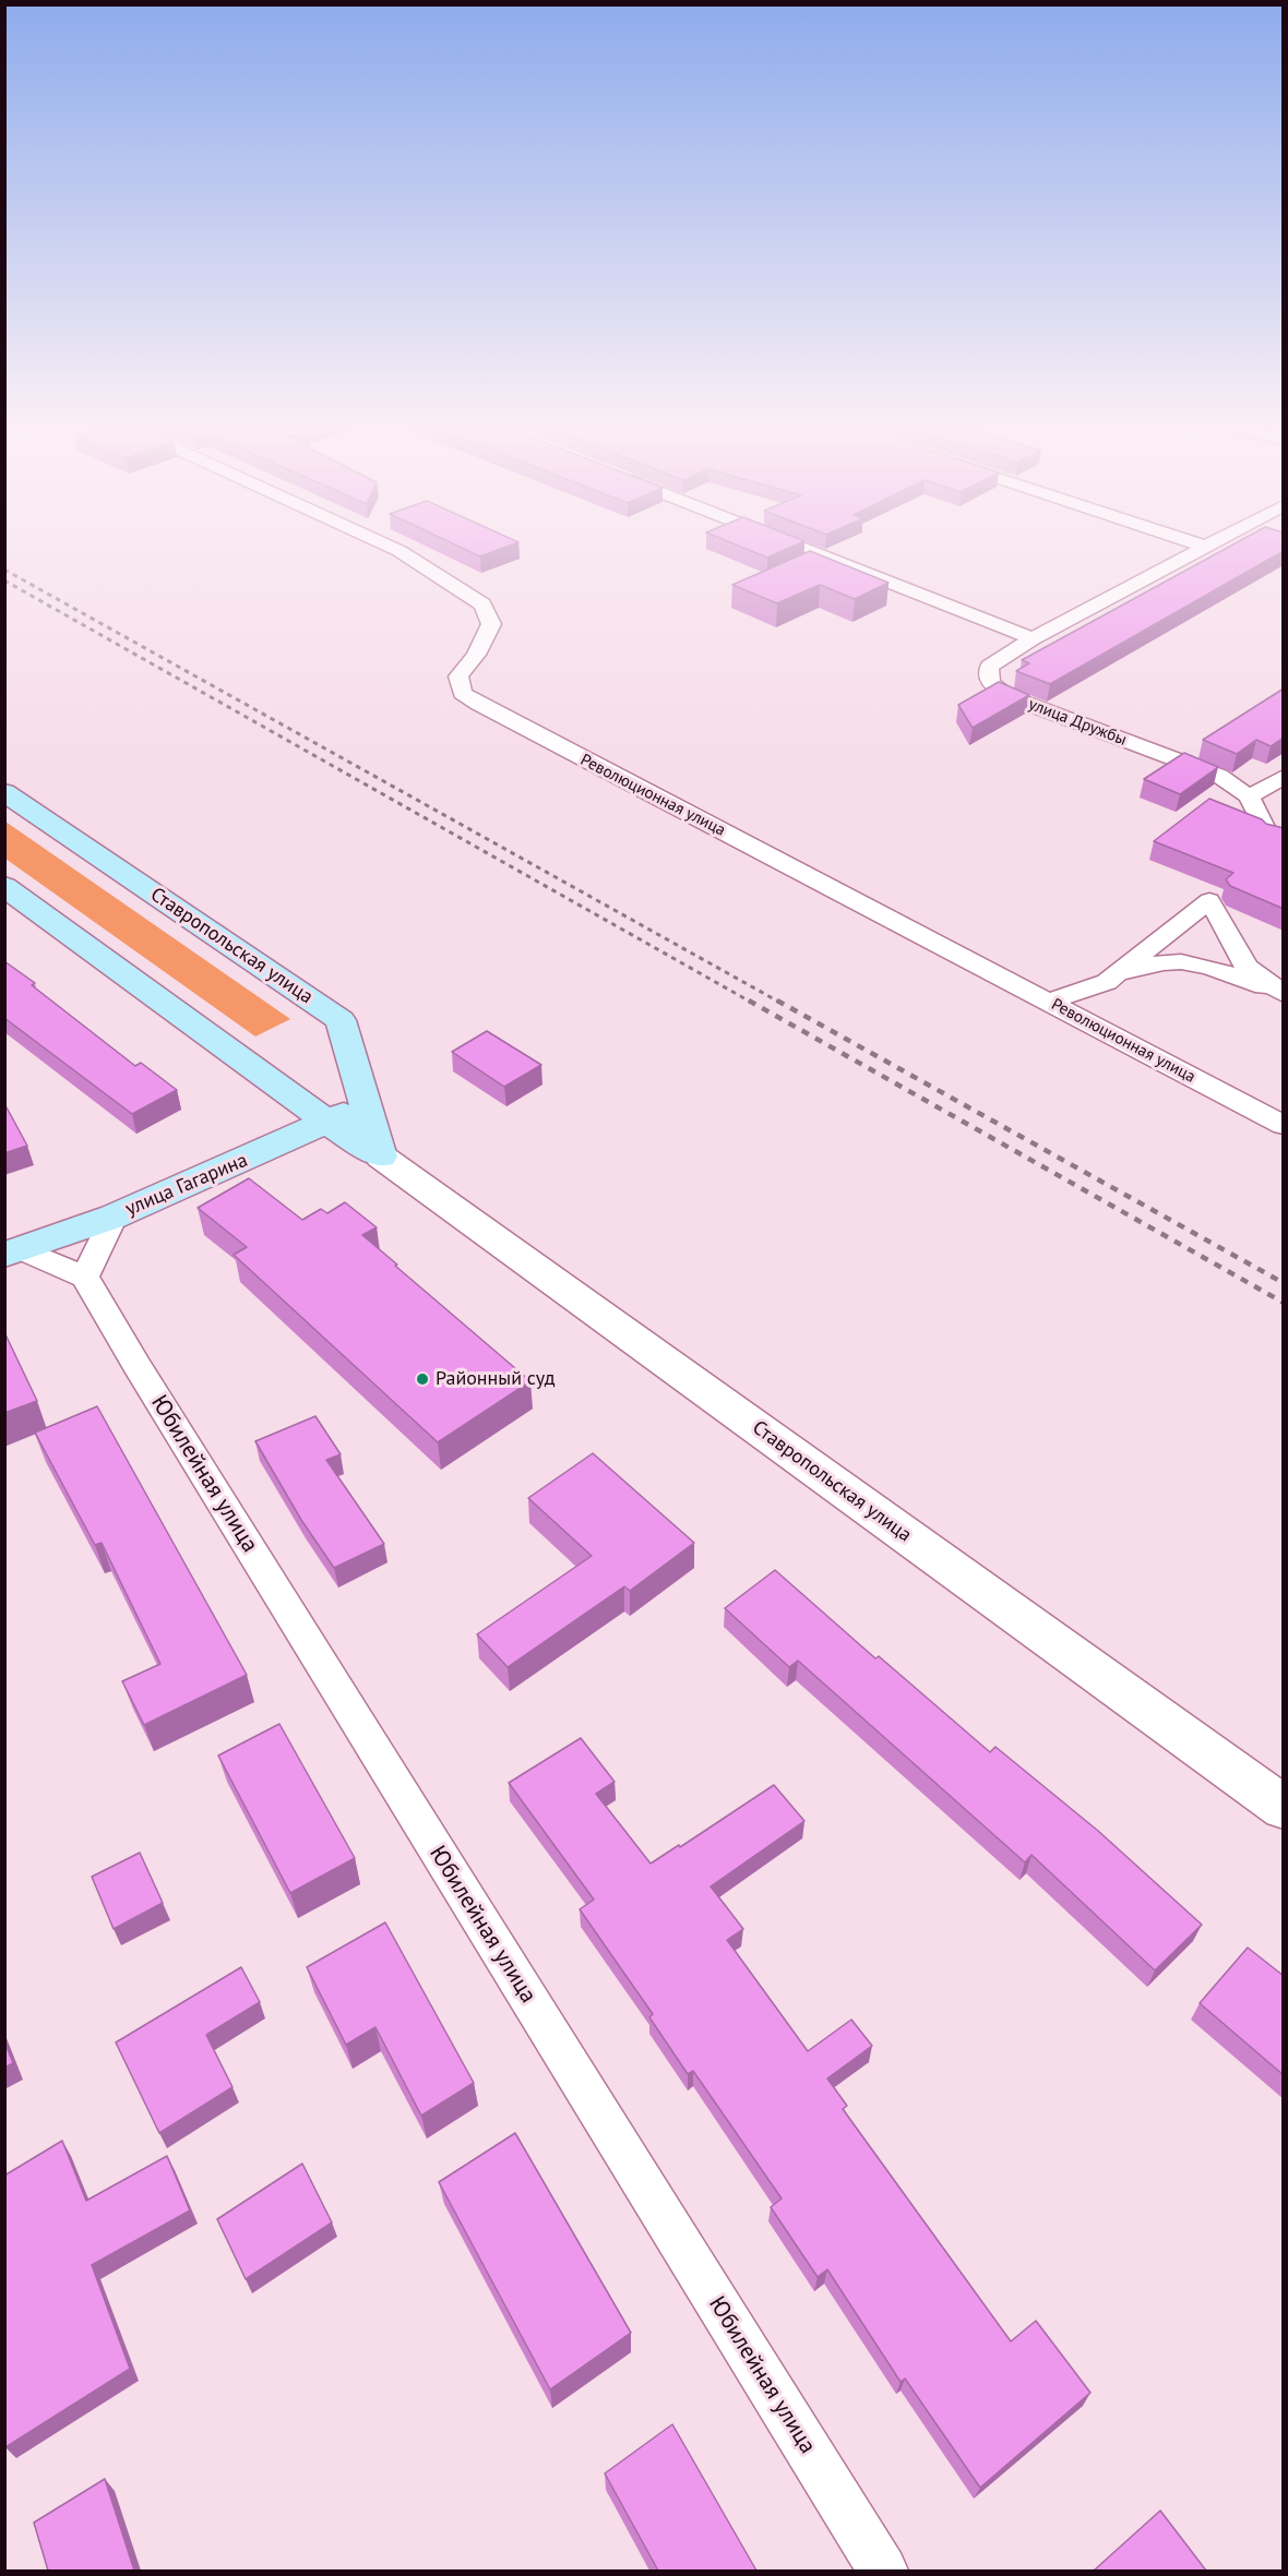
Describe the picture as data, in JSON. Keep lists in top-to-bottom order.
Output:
{
  "streets": {
    "main road": ["Ставропольская улица", "улица Гагарина"],
    "street": ["улица Дружбы", "Революционная улица", "Юбилейная улица"]
  },
  "crossings": [
    ["Ставропольская улица", "улица Гагарина"]
  ],
  "places": ["Районный суд"]
}
